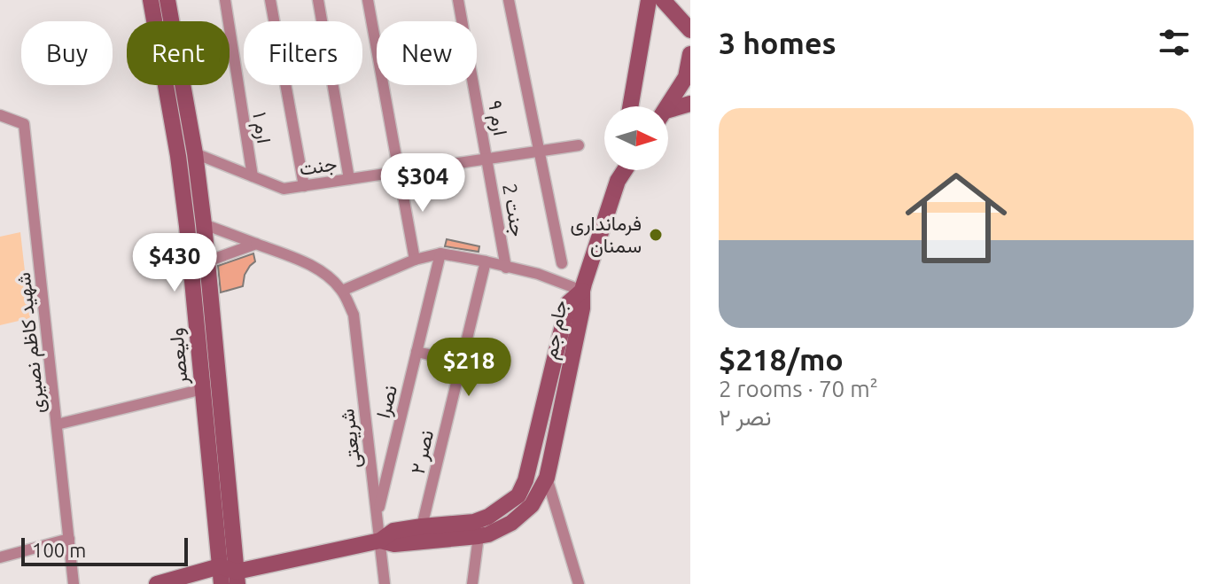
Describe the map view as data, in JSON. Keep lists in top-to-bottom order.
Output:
{
  "streets": {
    "street": [
      "ارم ۹",
      "ارم ۱",
      "جنت",
      "جنت 2",
      "جام جم",
      "شهید کاظم نصیری",
      "ولیعصر",
      "نصرا",
      "شریعتی",
      "نصر ۲"
    ]
  },
  "crossings": [
    ["ارم ۹", "جنت"],
    ["ارم ۹", "جنت 2"],
    ["ارم ۱", "جنت"],
    ["جنت", "جنت 2"],
    ["جنت", "ولیعصر"],
    ["جام جم", "ولیعصر"],
    ["جام جم", "شریعتی"],
    ["جام جم", "نصر ۲"],
    ["ولیعصر", "شریعتی"],
    ["نصرا", "شریعتی"]
  ],
  "places": ["فرمانداری سمنان"],
  "scale_bar": "100 m",
  "north": "right",
  "page": {
    "heading": "3 homes",
    "chip": [
      "Buy",
      "Rent",
      "Filters",
      "New"
    ],
    "list": [
      {
        "name": "$218/mo",
        "note": "2 rooms · 70 m² · نصر ۲"
      }
    ],
    "price": ["$304", "$430", "$218"],
    "scale": "100 m"
  }
}
